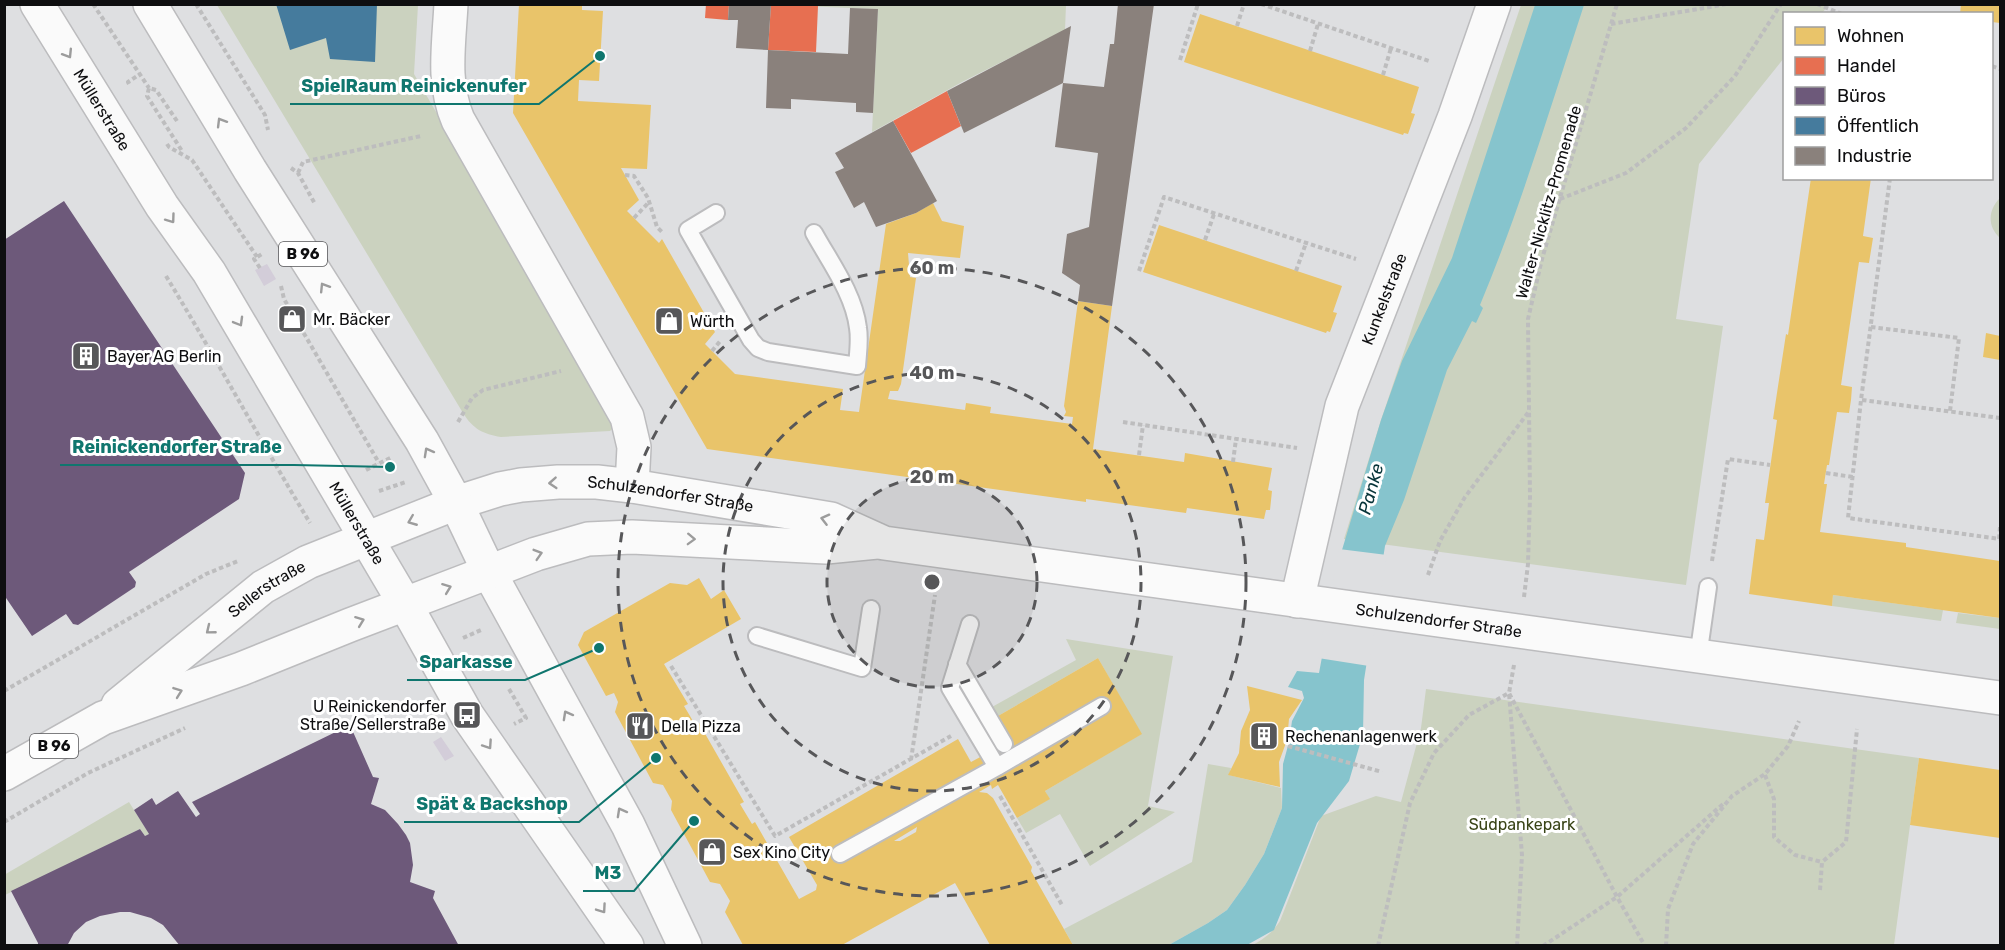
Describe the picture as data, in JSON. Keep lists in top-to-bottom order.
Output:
{
  "streets": {
    "main road": [
      "Müllerstraße",
      "B 96",
      "Kunkelstraße",
      "Schulzendorfer Straße",
      "Sellerstraße"
    ],
    "path": ["Walter-Nicklitz-Promenade"]
  },
  "crossings": [
    ["Müllerstraße", "Sellerstraße"],
    ["B 96", "Schulzendorfer Straße"],
    ["B 96", "Sellerstraße"],
    ["Kunkelstraße", "Schulzendorfer Straße"],
    ["Schulzendorfer Straße", "Sellerstraße"]
  ],
  "water": ["Panke"],
  "parks": ["Südpankepark"],
  "places": {
    "other": [
      "SpielRaum Reinickenufer",
      "Reinickendorfer Straße",
      "Sparkasse",
      "Spät & Backshop",
      "M3"
    ],
    "shop": ["Mr. Bäcker", "Würth", "Sex Kino City"],
    "building": ["Bayer AG Berlin", "Rechenanlagenwerk"],
    "bus stop": ["U Reinickendorfer Straße/Sellerstraße"],
    "restaurant": ["Della Pizza"]
  },
  "legend": [
    "Wohnen",
    "Handel",
    "Büros",
    "Öffentlich",
    "Industrie"
  ],
  "rings": ["60 m", "40 m", "20 m"]
}
